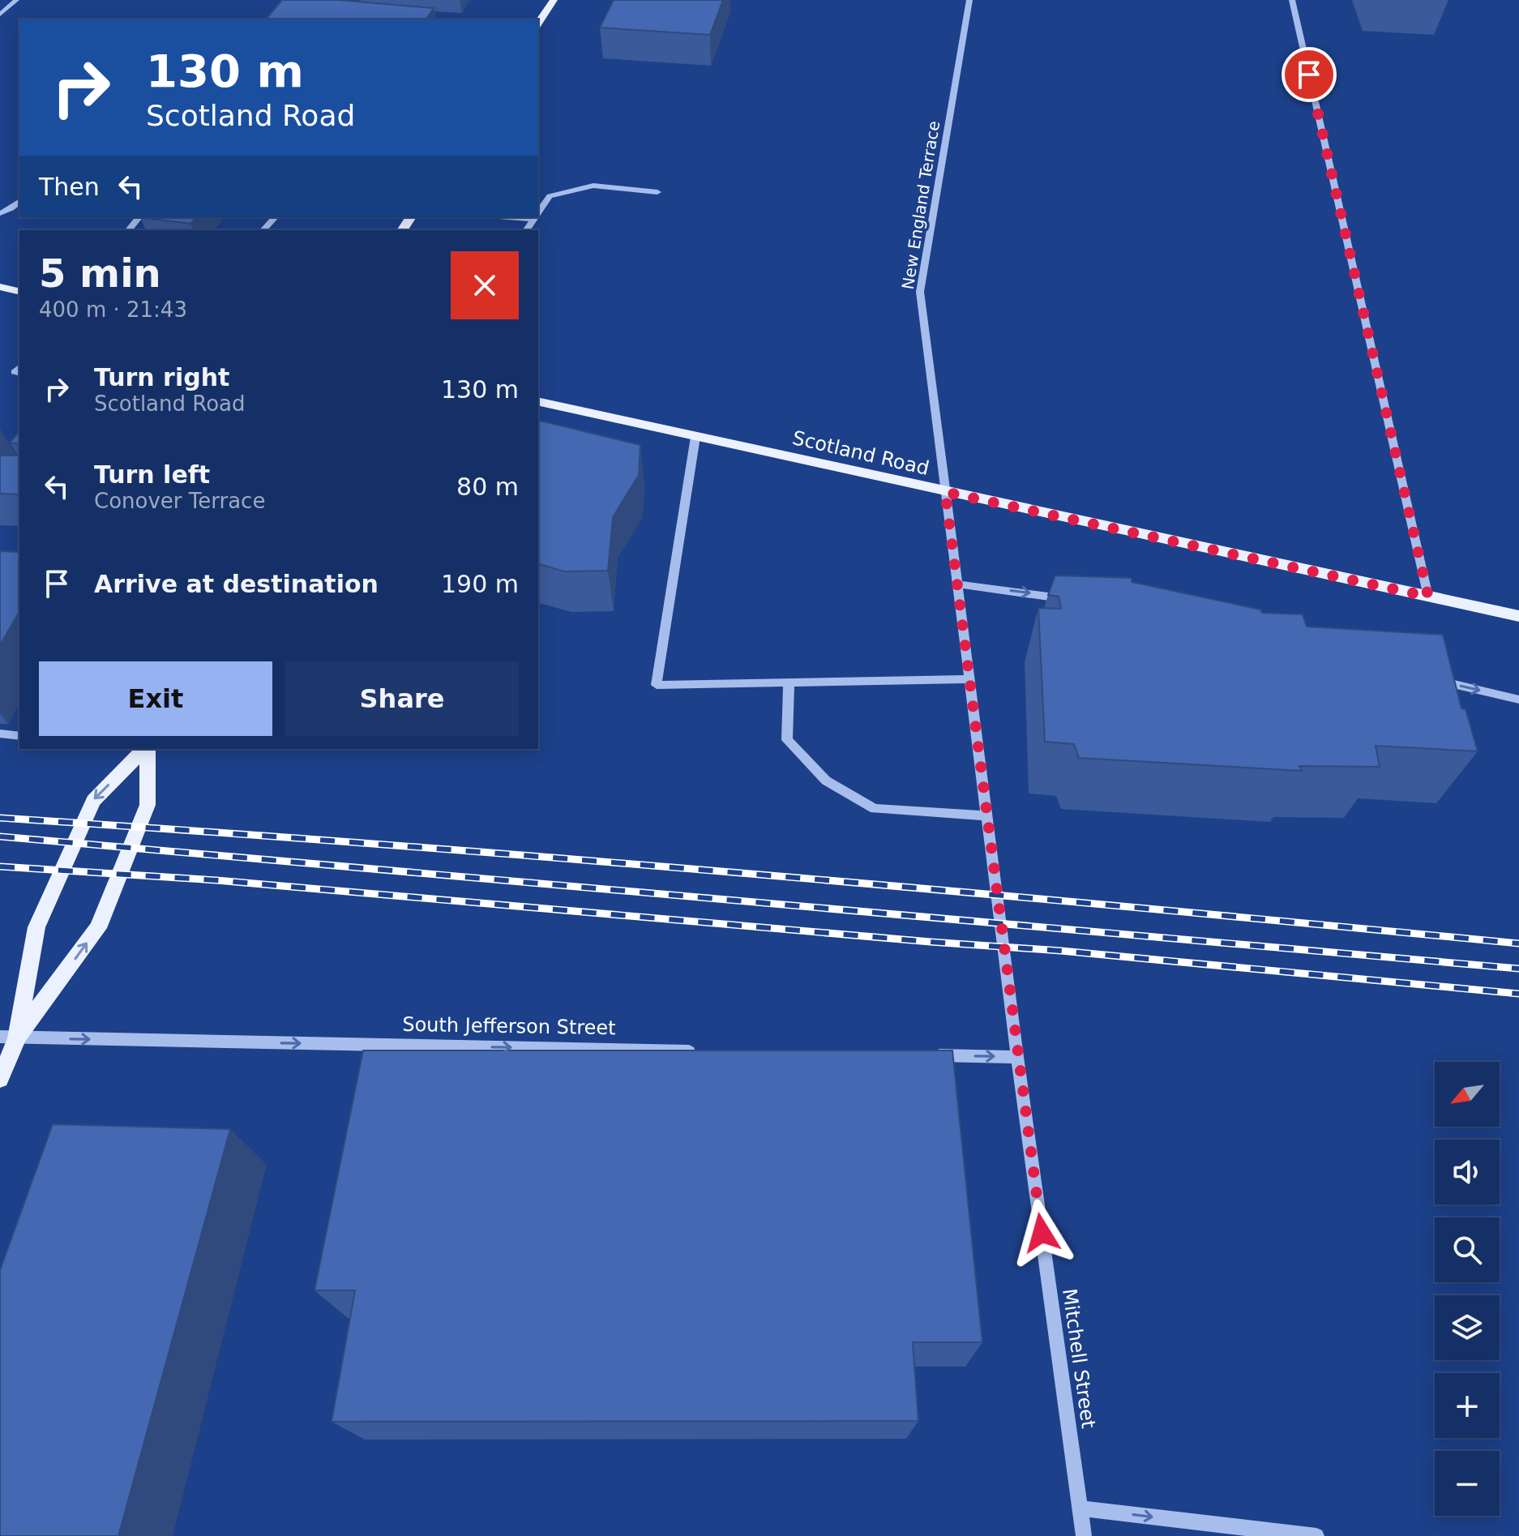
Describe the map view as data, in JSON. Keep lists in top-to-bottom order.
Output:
{
  "streets": {
    "main road": ["Scotland Road"],
    "street": ["New England Terrace", "South Jefferson Street", "Mitchell Street"]
  },
  "crossings": [
    ["New England Terrace", "Scotland Road"],
    ["New England Terrace", "Mitchell Street"],
    ["Scotland Road", "Mitchell Street"]
  ],
  "one_way": ["South Jefferson Street"],
  "north": "bottom left",
  "page": {
    "turn": ["130 m", "Scotland Road"],
    "then": "Then",
    "heading": ["5 min", "400 m · 21:43"],
    "list": [
      {
        "name": "Turn right",
        "note": "Scotland Road",
        "value": "130 m"
      },
      {
        "name": "Turn left",
        "note": "Conover Terrace",
        "value": "80 m"
      },
      {
        "name": "Arrive at destination",
        "value": "190 m"
      }
    ],
    "buttons": ["Exit", "Share"],
    "map_buttons": ["+", "−"]
  }
}
